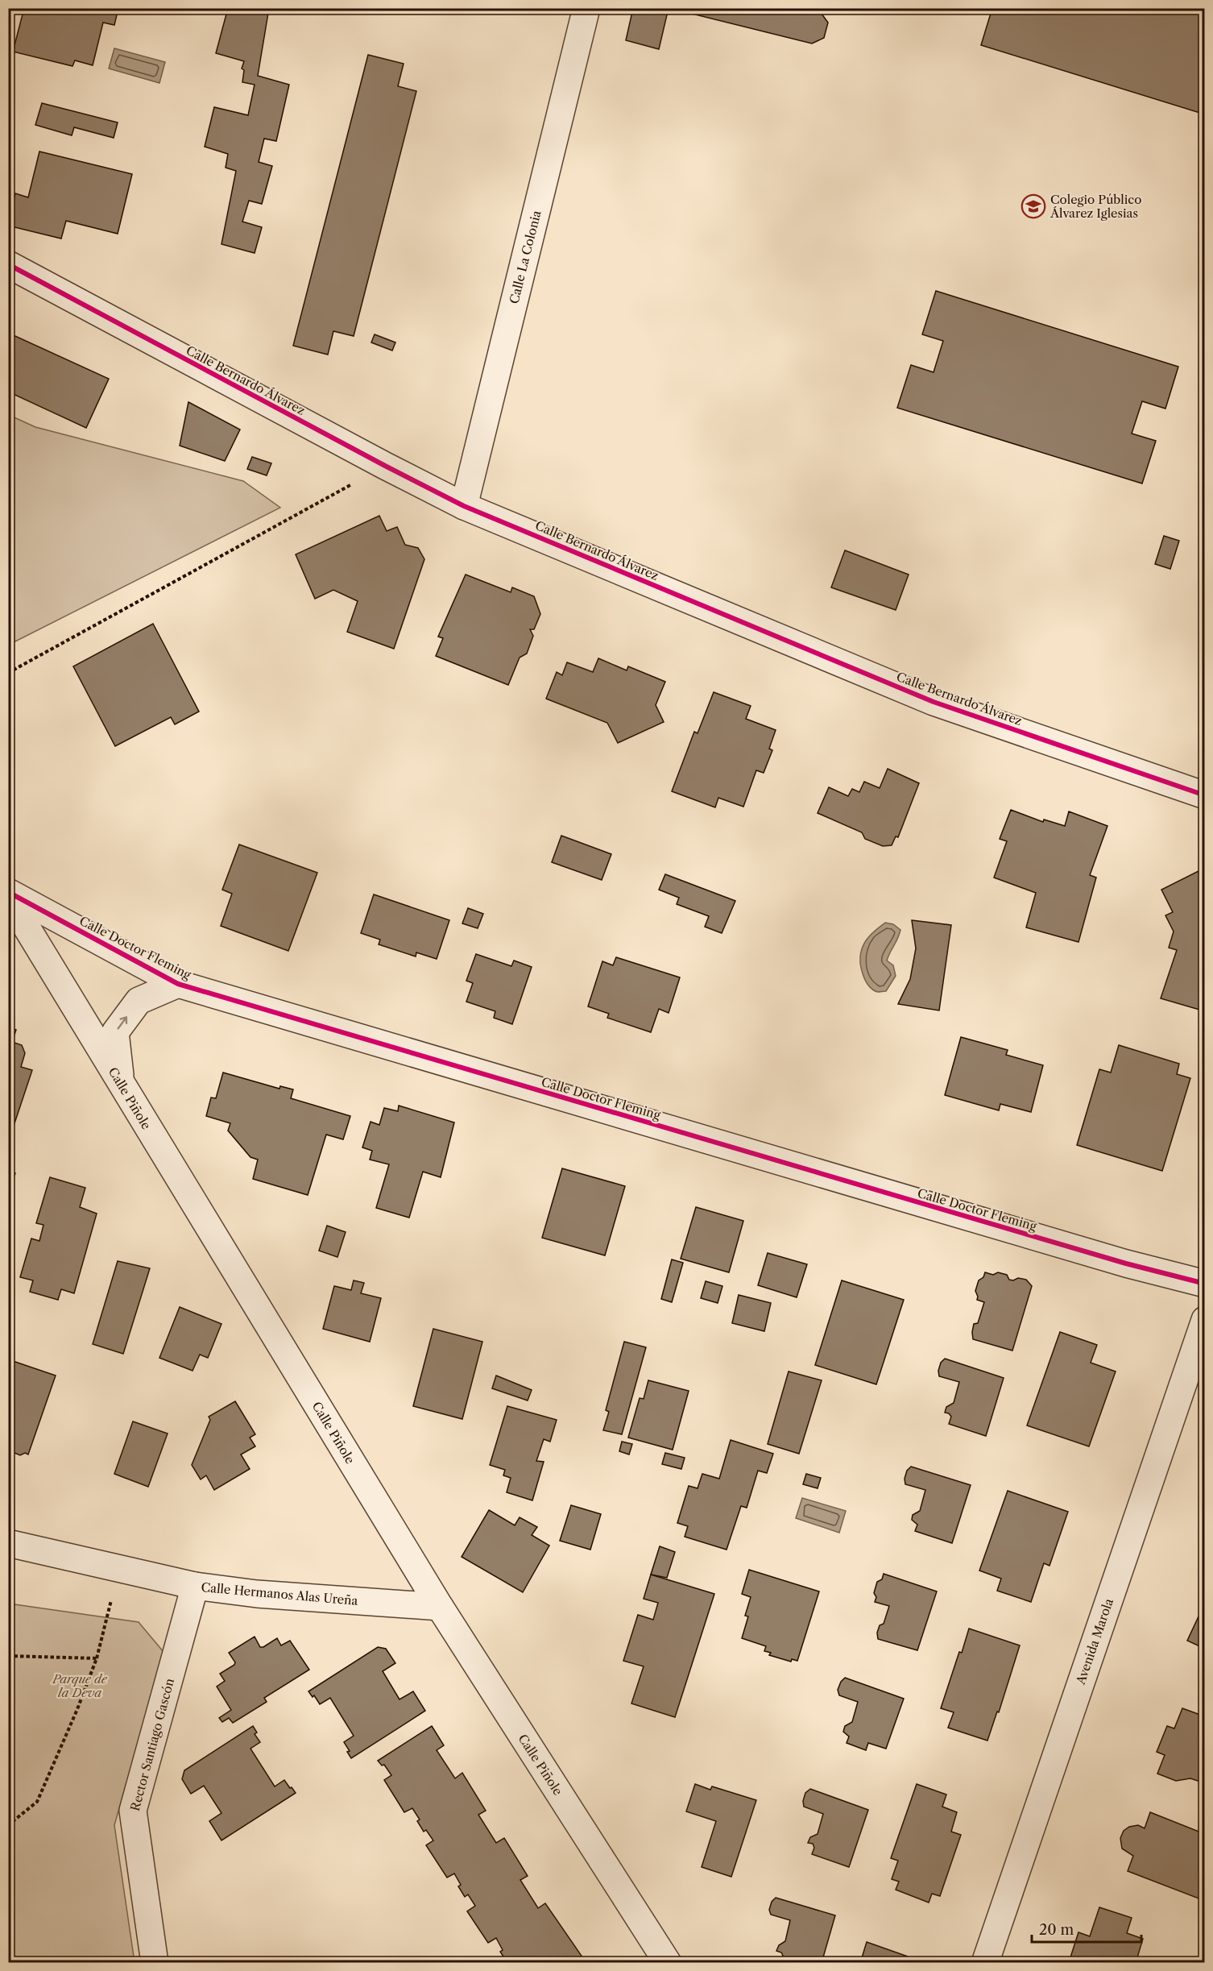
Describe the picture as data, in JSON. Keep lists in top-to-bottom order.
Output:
{
  "streets": {
    "street": [
      "Calle La Colonia",
      "Calle Bernardo Álvarez",
      "Calle Doctor Fleming",
      "Calle Piñole",
      "Calle Hermanos Alas Ureña",
      "Avenida Marola",
      "Rector Santiago Gascón"
    ]
  },
  "crossings": [
    ["Calle La Colonia", "Calle Bernardo Álvarez"],
    ["Calle Piñole", "Calle Hermanos Alas Ureña"],
    ["Calle Hermanos Alas Ureña", "Rector Santiago Gascón"]
  ],
  "parks": ["Parque de la Deva"],
  "places": {
    "school or university": ["Colegio Público Álvarez Iglesias"]
  },
  "scale_bar": "20 m"
}
